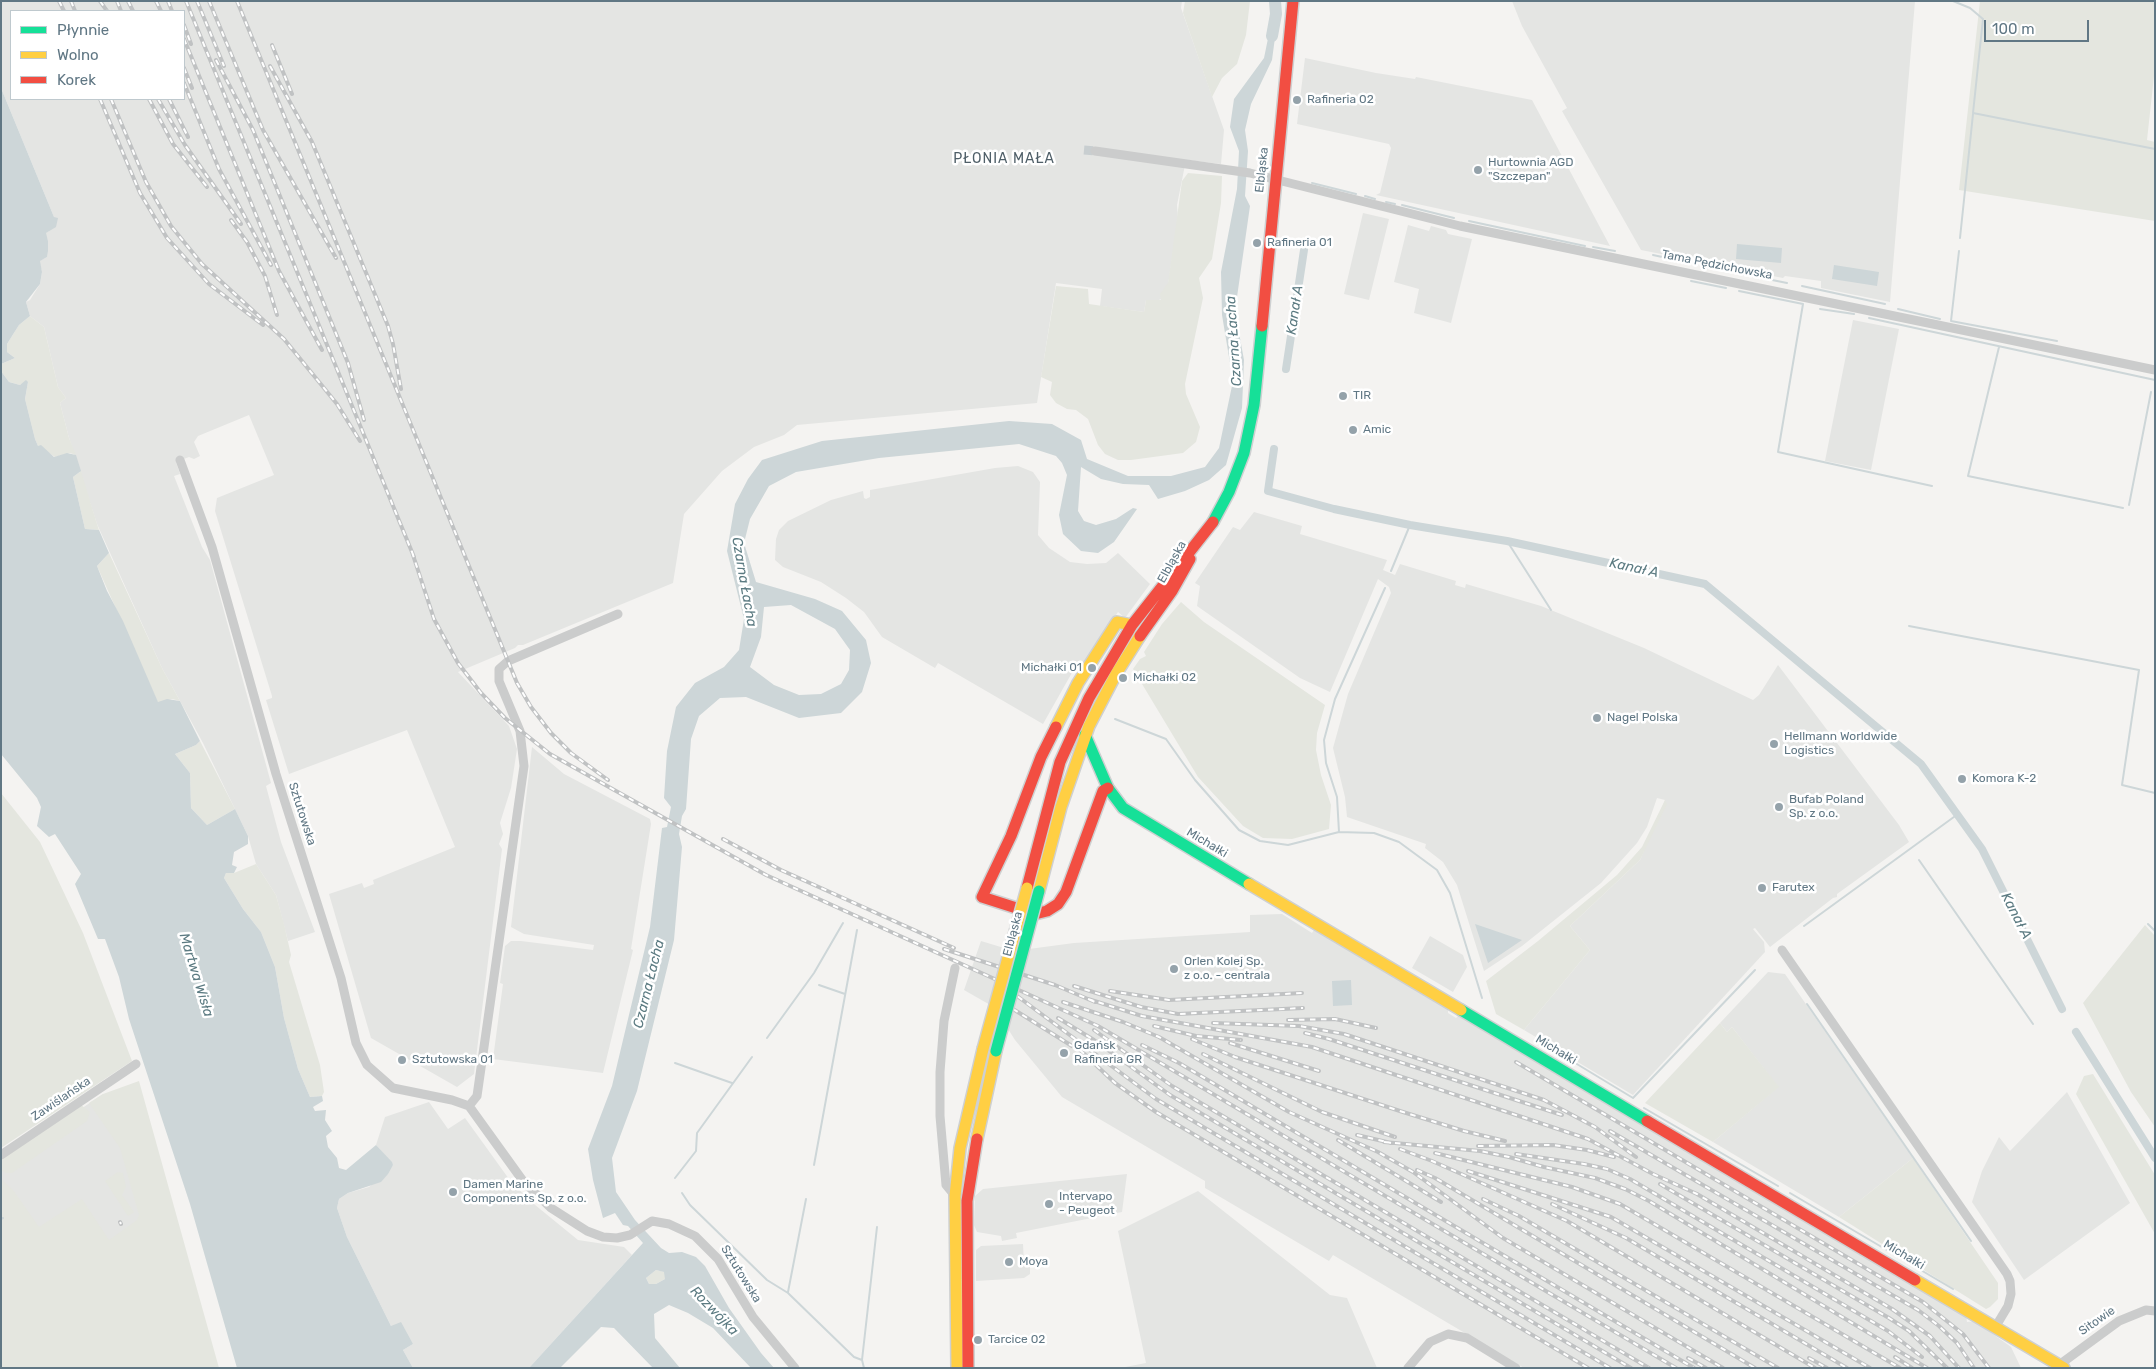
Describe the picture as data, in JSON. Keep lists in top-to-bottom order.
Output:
{
  "streets": {
    "main road": ["Elbląska", "Michałki"],
    "street": [
      "Tama Pędzichowska",
      "Sztutowska",
      "Zawiślańska",
      "Sitowie"
    ]
  },
  "crossings": [
    ["Elbląska", "Tama Pędzichowska"],
    ["Elbląska", "Michałki"],
    ["Michałki", "Sitowie"]
  ],
  "districts": ["PŁONIA MAŁA"],
  "water": [
    "Kanał A",
    "Czarna Łacha",
    "Martwa Wisła",
    "Rozwójka"
  ],
  "places": [
    "Rafineria 02",
    "Hurtownia AGD \"Szczepan\"",
    "Rafineria 01",
    "TIR",
    "Amic",
    "Michałki 01",
    "Michałki 02",
    "Nagel Polska",
    "Hellmann Worldwide Logistics",
    "Komora K-2",
    "Bufab Poland Sp. z o.o.",
    "Farutex",
    "Orlen Kolej Sp. z o.o. - centrala",
    "Gdańsk Rafineria GR",
    "Sztutowska 01",
    "Damen Marine Components Sp. z o.o.",
    "Intervapo - Peugeot",
    "Moya",
    "Tarcice 02"
  ],
  "legend": ["Płynnie", "Wolno", "Korek"],
  "scale_bar": "100 m"
}
